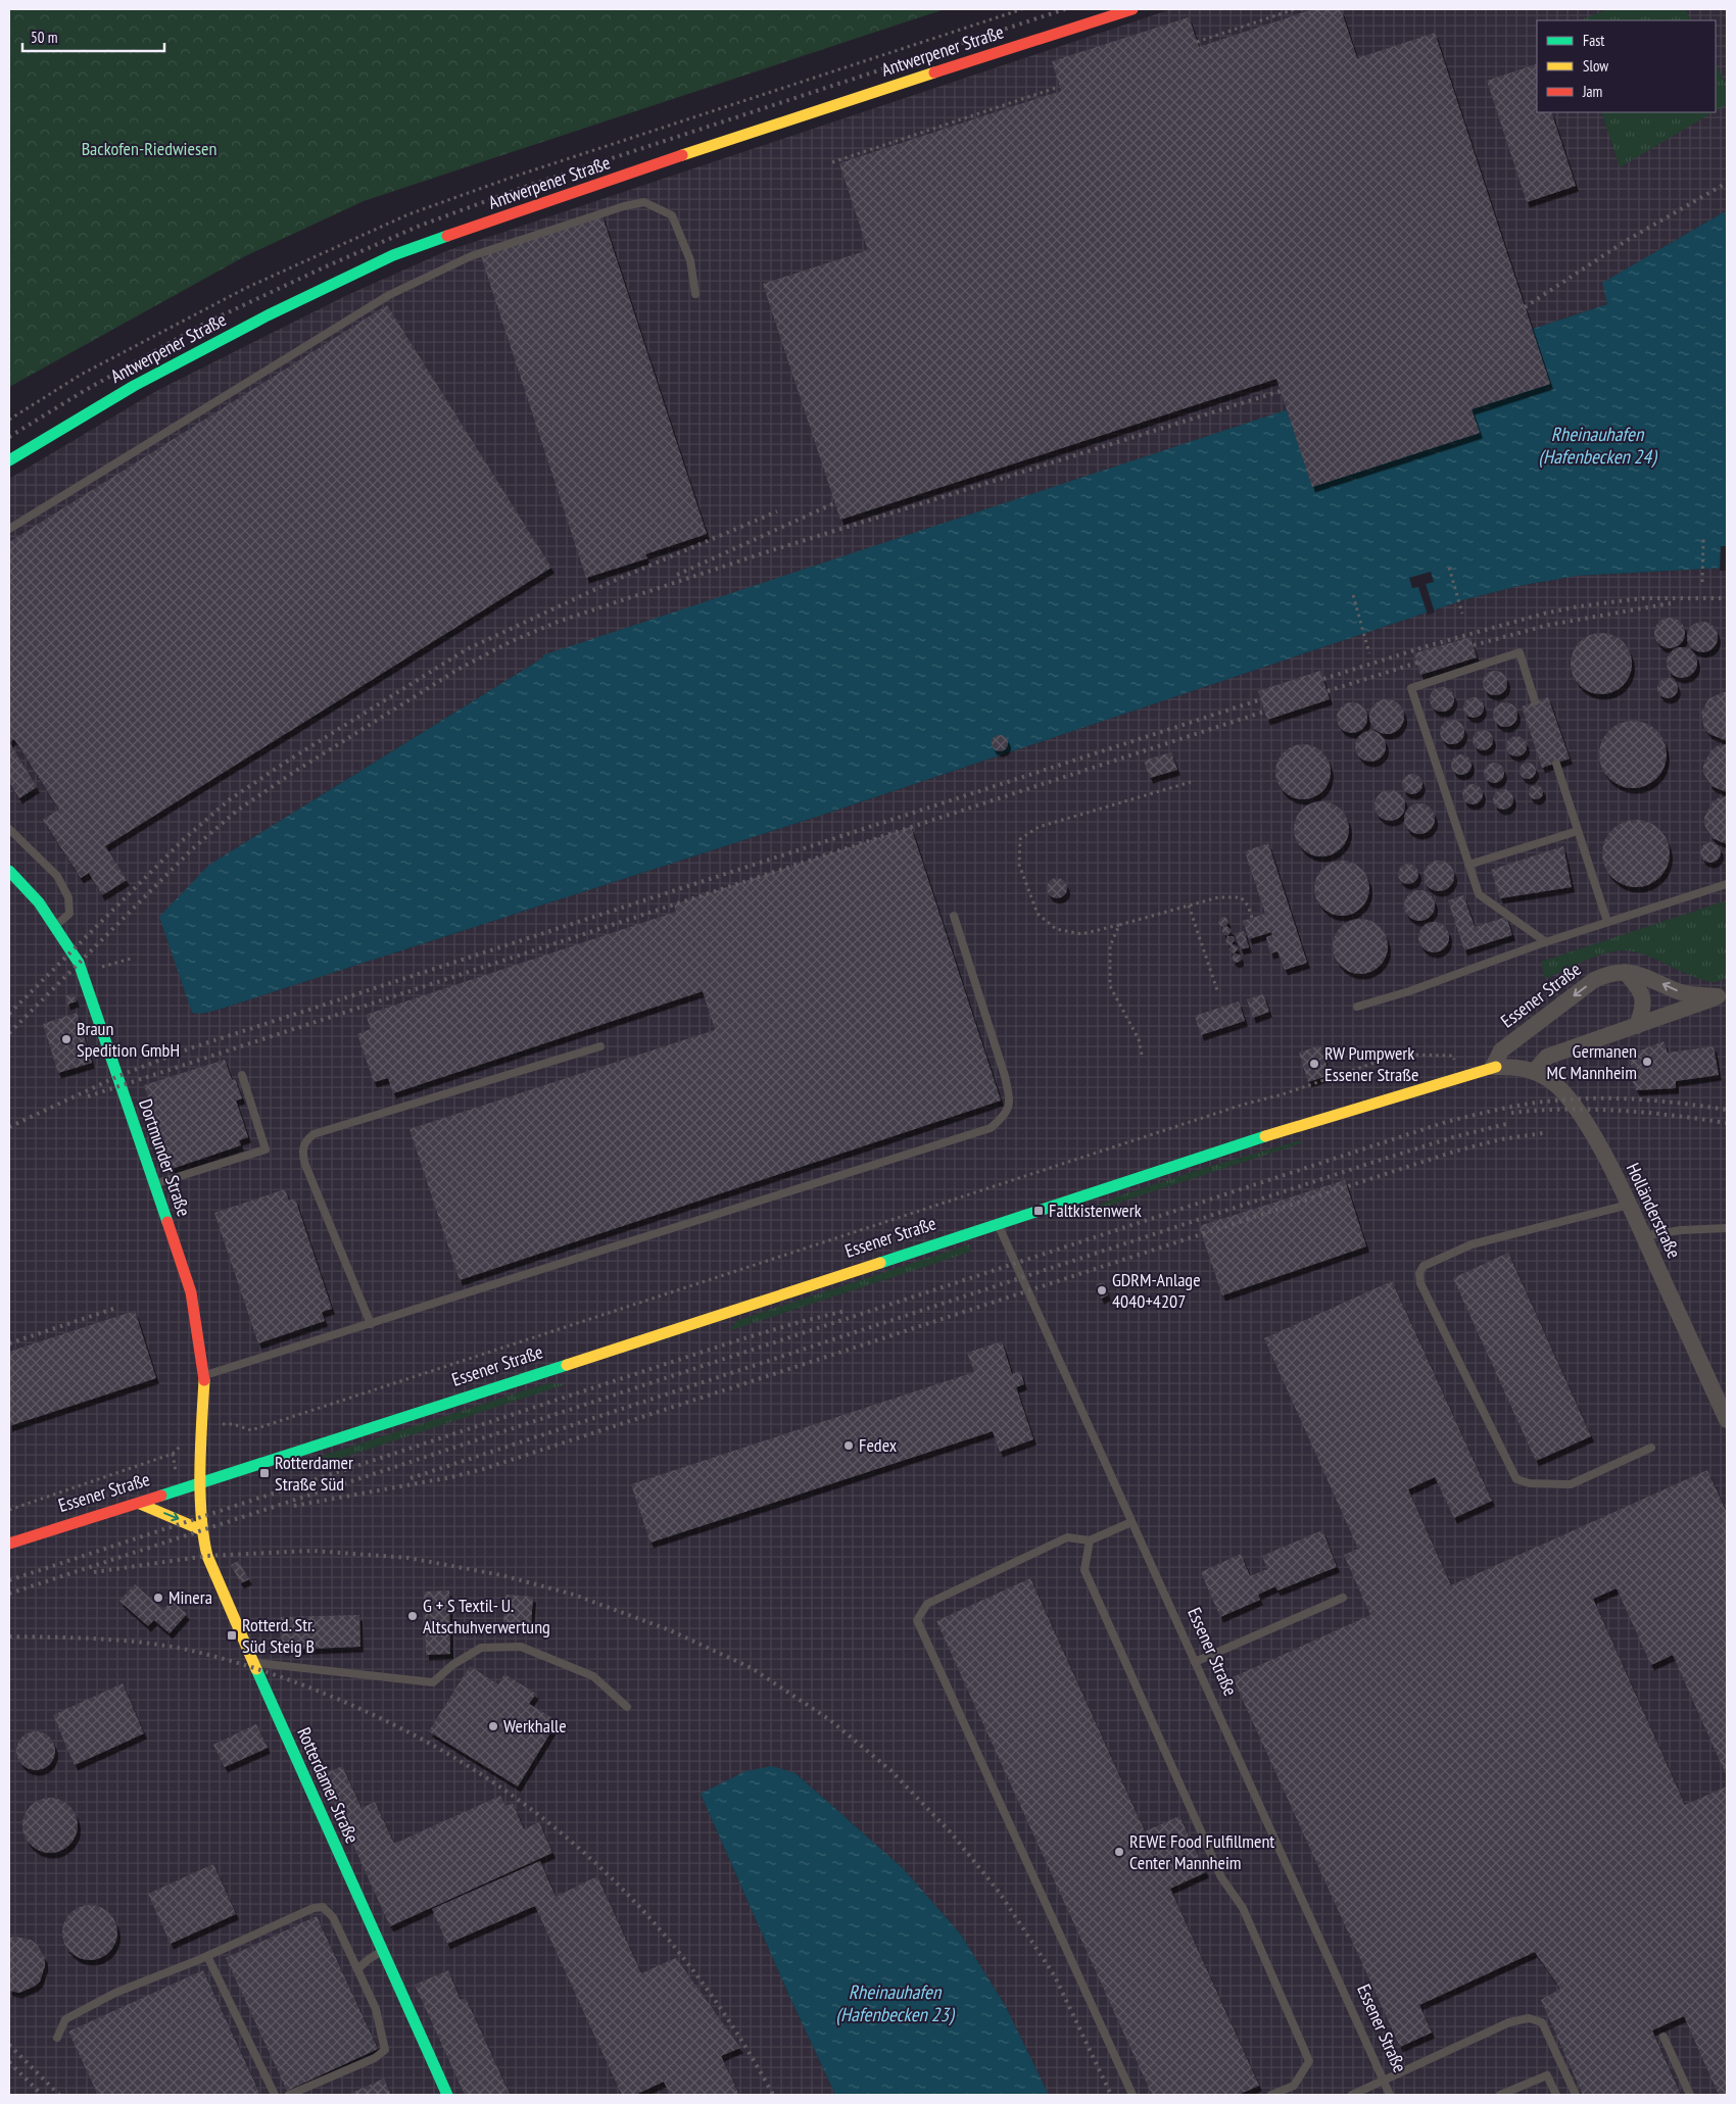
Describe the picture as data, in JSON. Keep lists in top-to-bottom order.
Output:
{
  "streets": {
    "street": [
      "Antwerpener Straße",
      "Essener Straße",
      "Dortmunder Straße",
      "Holländerstraße",
      "Rotterdamer Straße"
    ]
  },
  "crossings": [
    ["Essener Straße", "Dortmunder Straße"],
    ["Essener Straße", "Holländerstraße"],
    ["Essener Straße", "Rotterdamer Straße"],
    ["Dortmunder Straße", "Rotterdamer Straße"]
  ],
  "water": ["Rheinauhafen (Hafenbecken 24)", "Rheinauhafen (Hafenbecken 23)"],
  "parks": ["Backofen-Riedwiesen"],
  "places": {
    "other": [
      "Braun Spedition GmbH",
      "Germanen MC Mannheim",
      "RW Pumpwerk Essener Straße",
      "GDRM-Anlage 4040+4207",
      "Fedex",
      "Minera",
      "G + S Textil- U. Altschuhverwertung",
      "Werkhalle",
      "REWE Food Fulfillment Center Mannheim"
    ],
    "transit": ["Faltkistenwerk", "Rotterdamer Straße Süd", "Rotterd. Str. Süd Steig B"]
  },
  "legend": ["Fast", "Slow", "Jam"],
  "scale_bar": "50 m"
}
